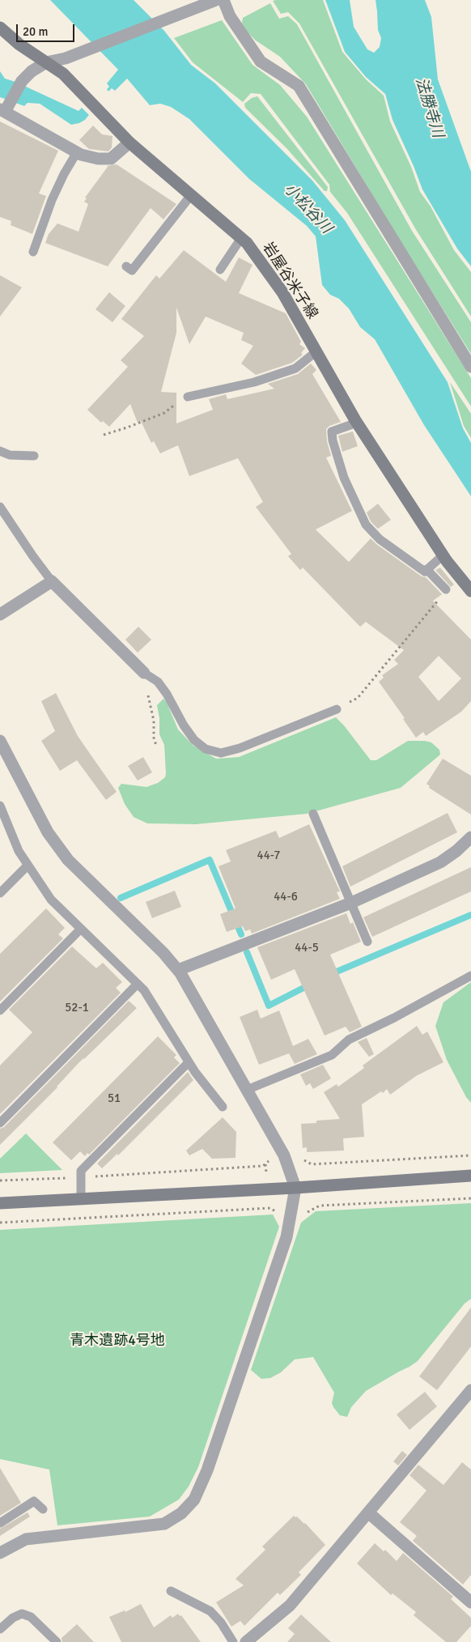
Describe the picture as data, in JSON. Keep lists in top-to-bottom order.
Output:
{
  "streets": {
    "main road": ["岩屋谷米子線"]
  },
  "water": ["法勝寺川", "小松谷川"],
  "parks": ["青木遺跡4号地"],
  "house_numbers": [
    "44-7",
    "44-6",
    "44-5",
    "52-1",
    "51"
  ],
  "scale_bar": "20 m"
}
